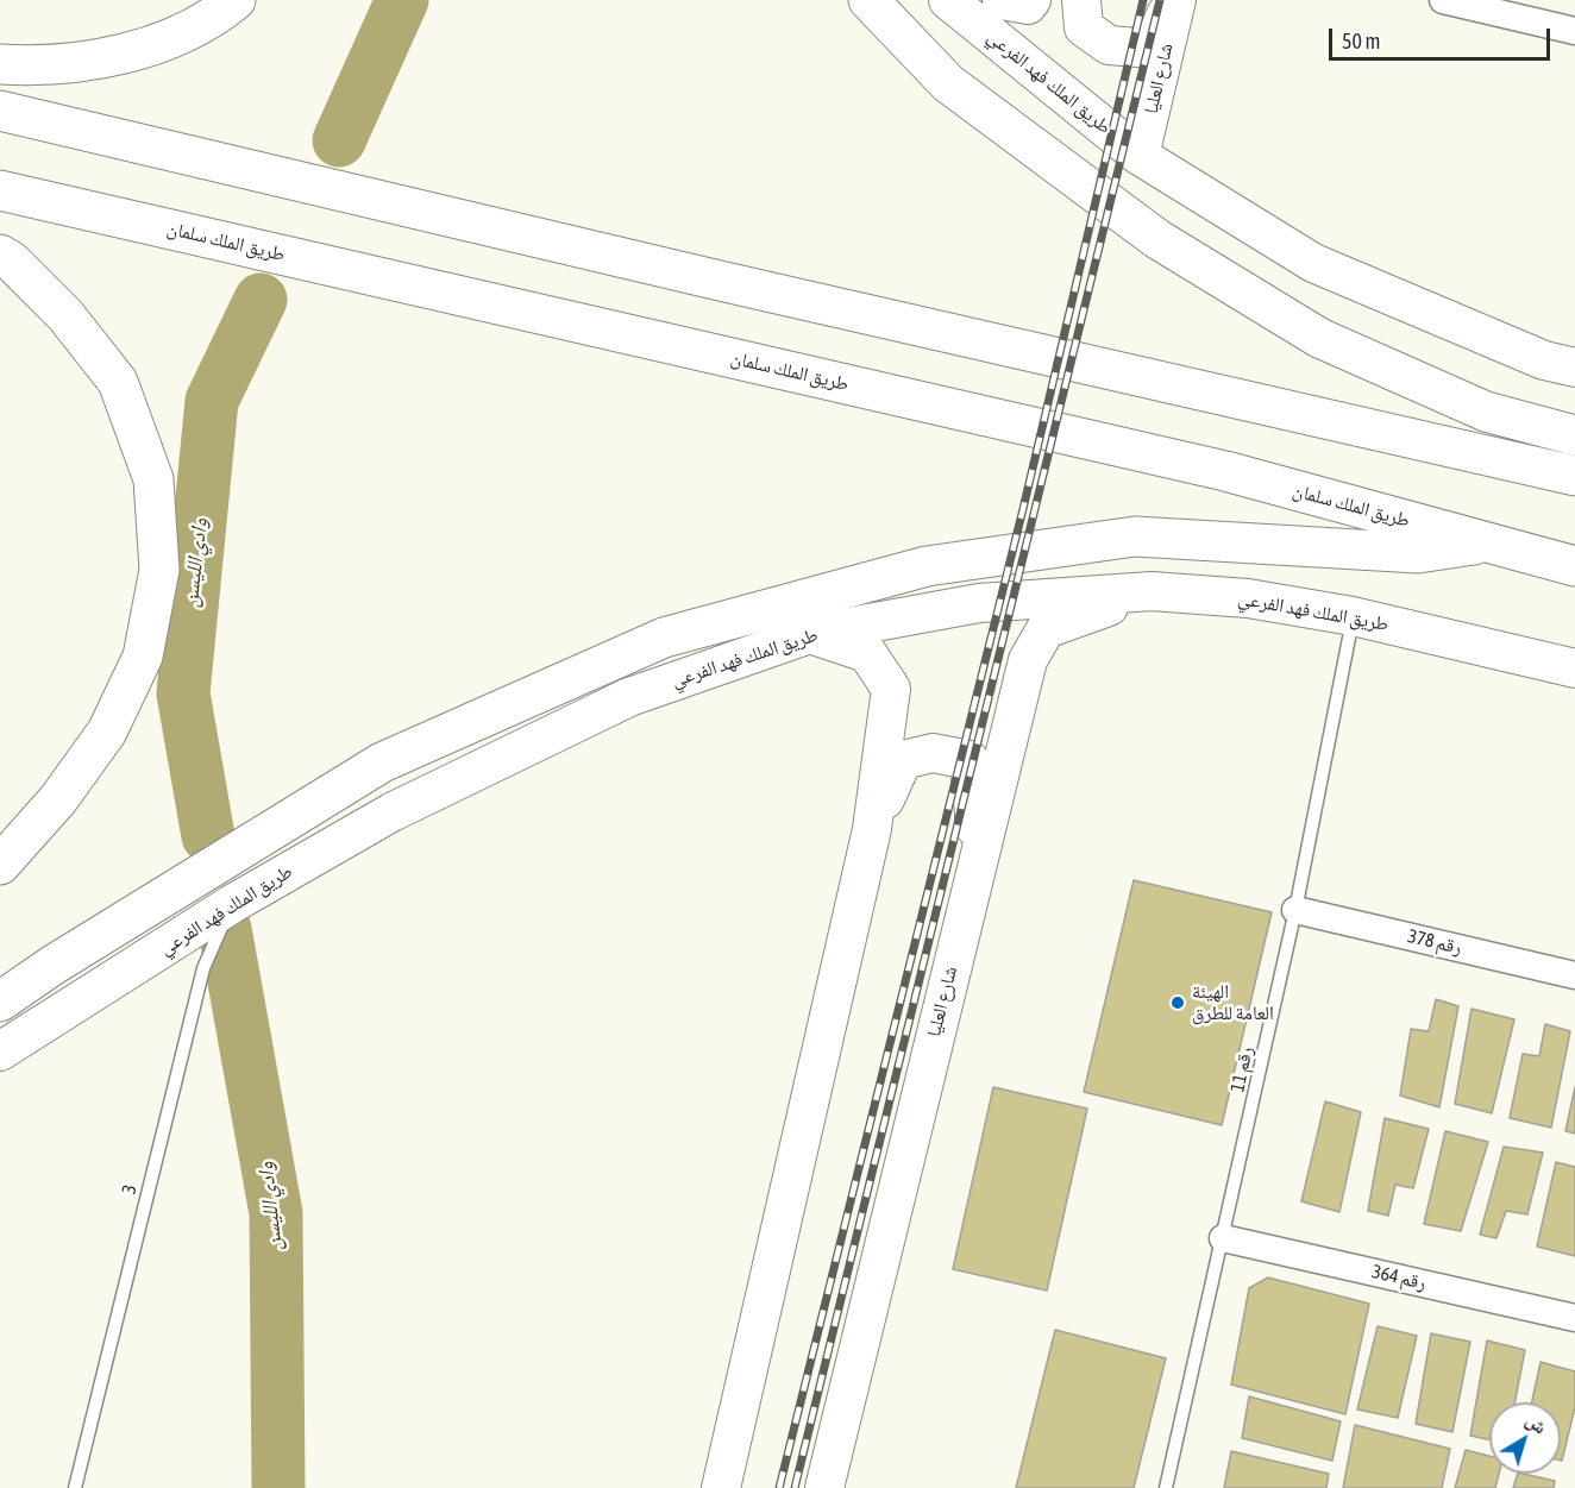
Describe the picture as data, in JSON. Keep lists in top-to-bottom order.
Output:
{
  "streets": {
    "highway": ["طريق الملك سلمان"],
    "main road": ["شارع العليا", "طريق الملك فهد الفرعي"],
    "street": ["رقم 378", "رقم 364"],
    "lane": ["رقم 11", "3"]
  },
  "crossings": [
    ["شارع العليا", "طريق الملك فهد الفرعي"],
    ["طريق الملك فهد الفرعي", "رقم 11"],
    ["طريق الملك فهد الفرعي", "3"],
    ["رقم 378", "رقم 11"],
    ["رقم 11", "رقم 364"]
  ],
  "water": ["وادي الليسن"],
  "places": ["الهيئة العامة للطرق"],
  "scale_bar": "50 m",
  "north": "top right"
}
